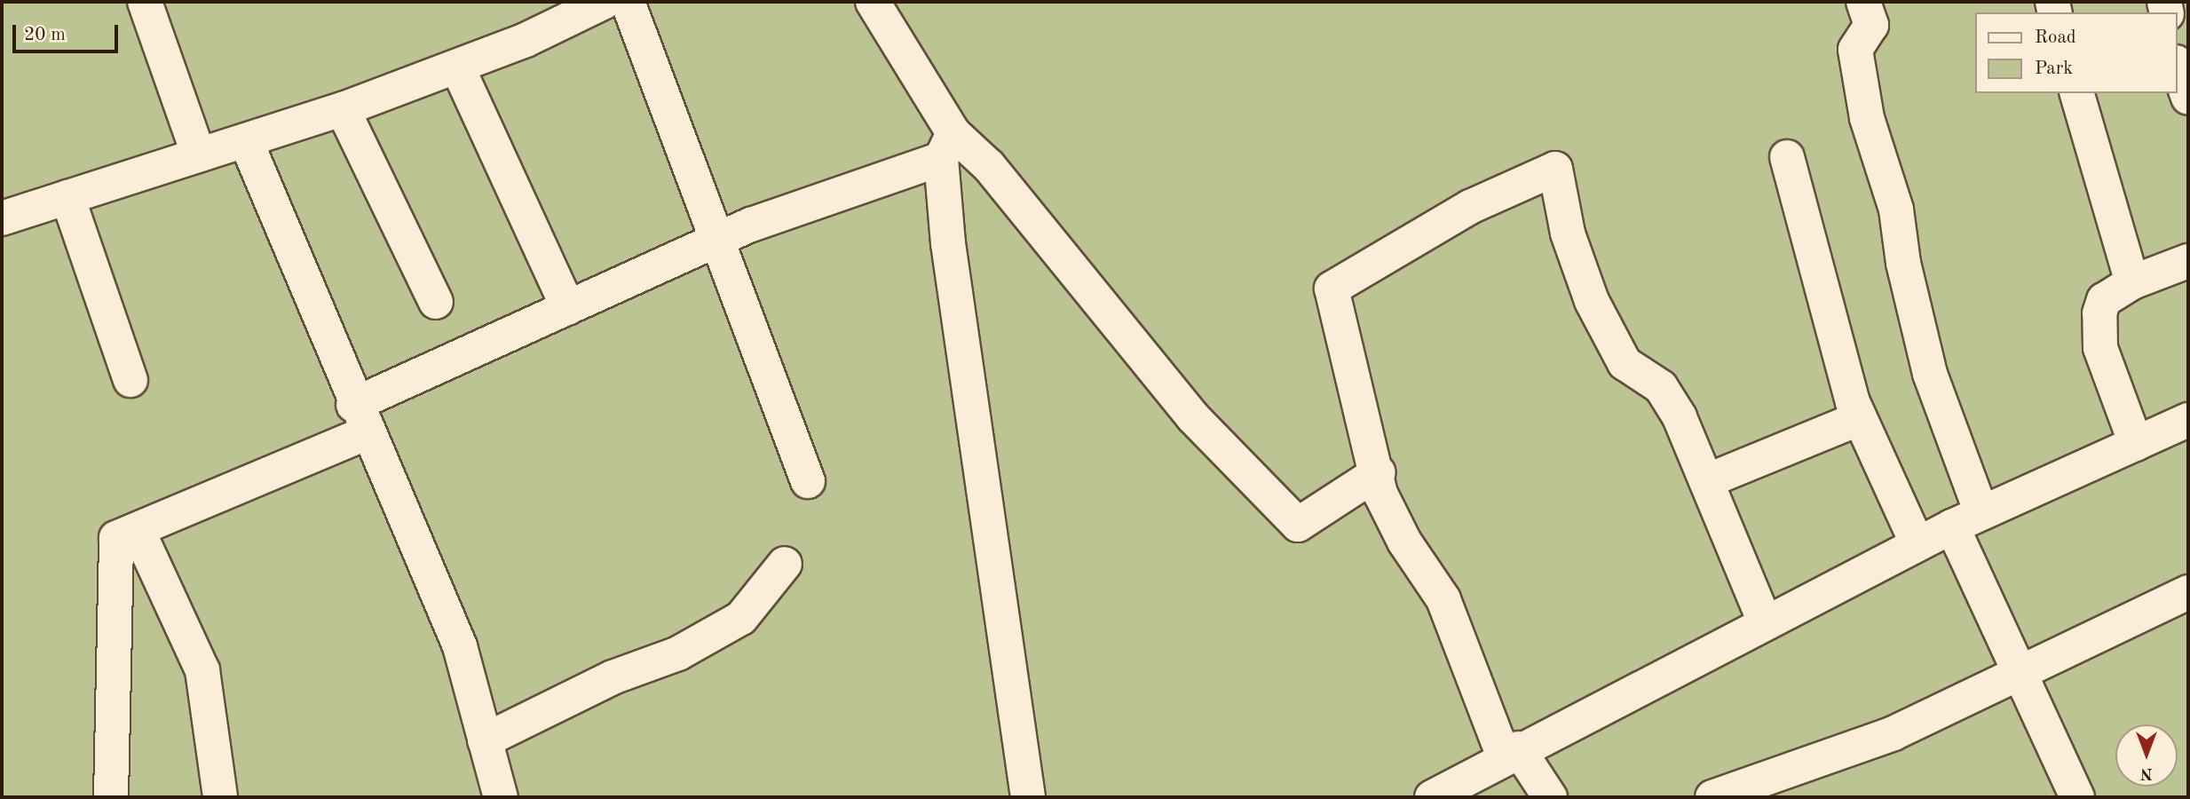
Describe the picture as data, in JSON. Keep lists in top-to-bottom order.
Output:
{
  "legend": ["Road", "Park"],
  "scale_bar": "20 m",
  "north": "bottom"
}
